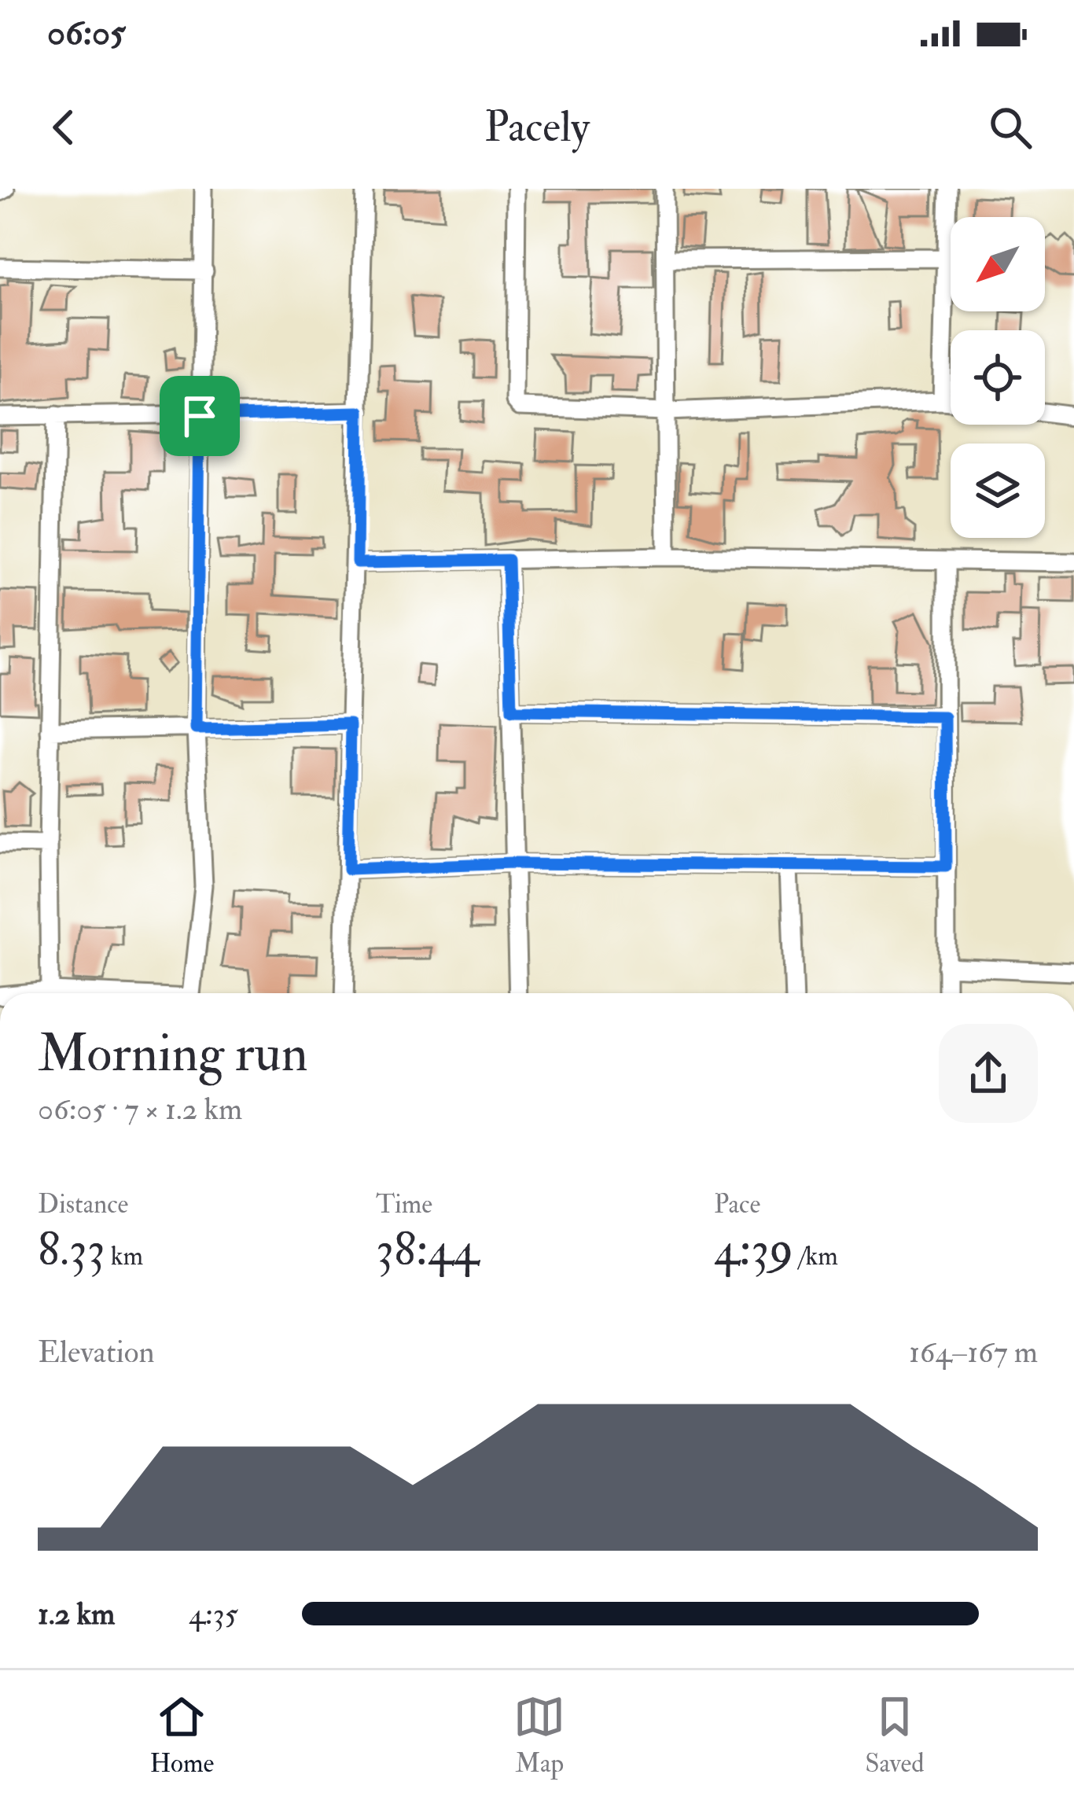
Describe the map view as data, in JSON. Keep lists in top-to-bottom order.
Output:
{
  "north": "bottom left",
  "page": {
    "status": "06:05",
    "header": "Pacely",
    "heading": ["Morning run", "06:05 · 7 × 1.2 km"],
    "stats": [
      ["Distance", "8.33 km"],
      ["Time", "38:44"],
      ["Pace", "4:39 /km"]
    ],
    "chart": ["Elevation", "164–167 m"],
    "list": [
      {
        "name": "1.2 km",
        "note": "4:35"
      }
    ],
    "tabs": ["Home", "Map", "Saved"]
  }
}
